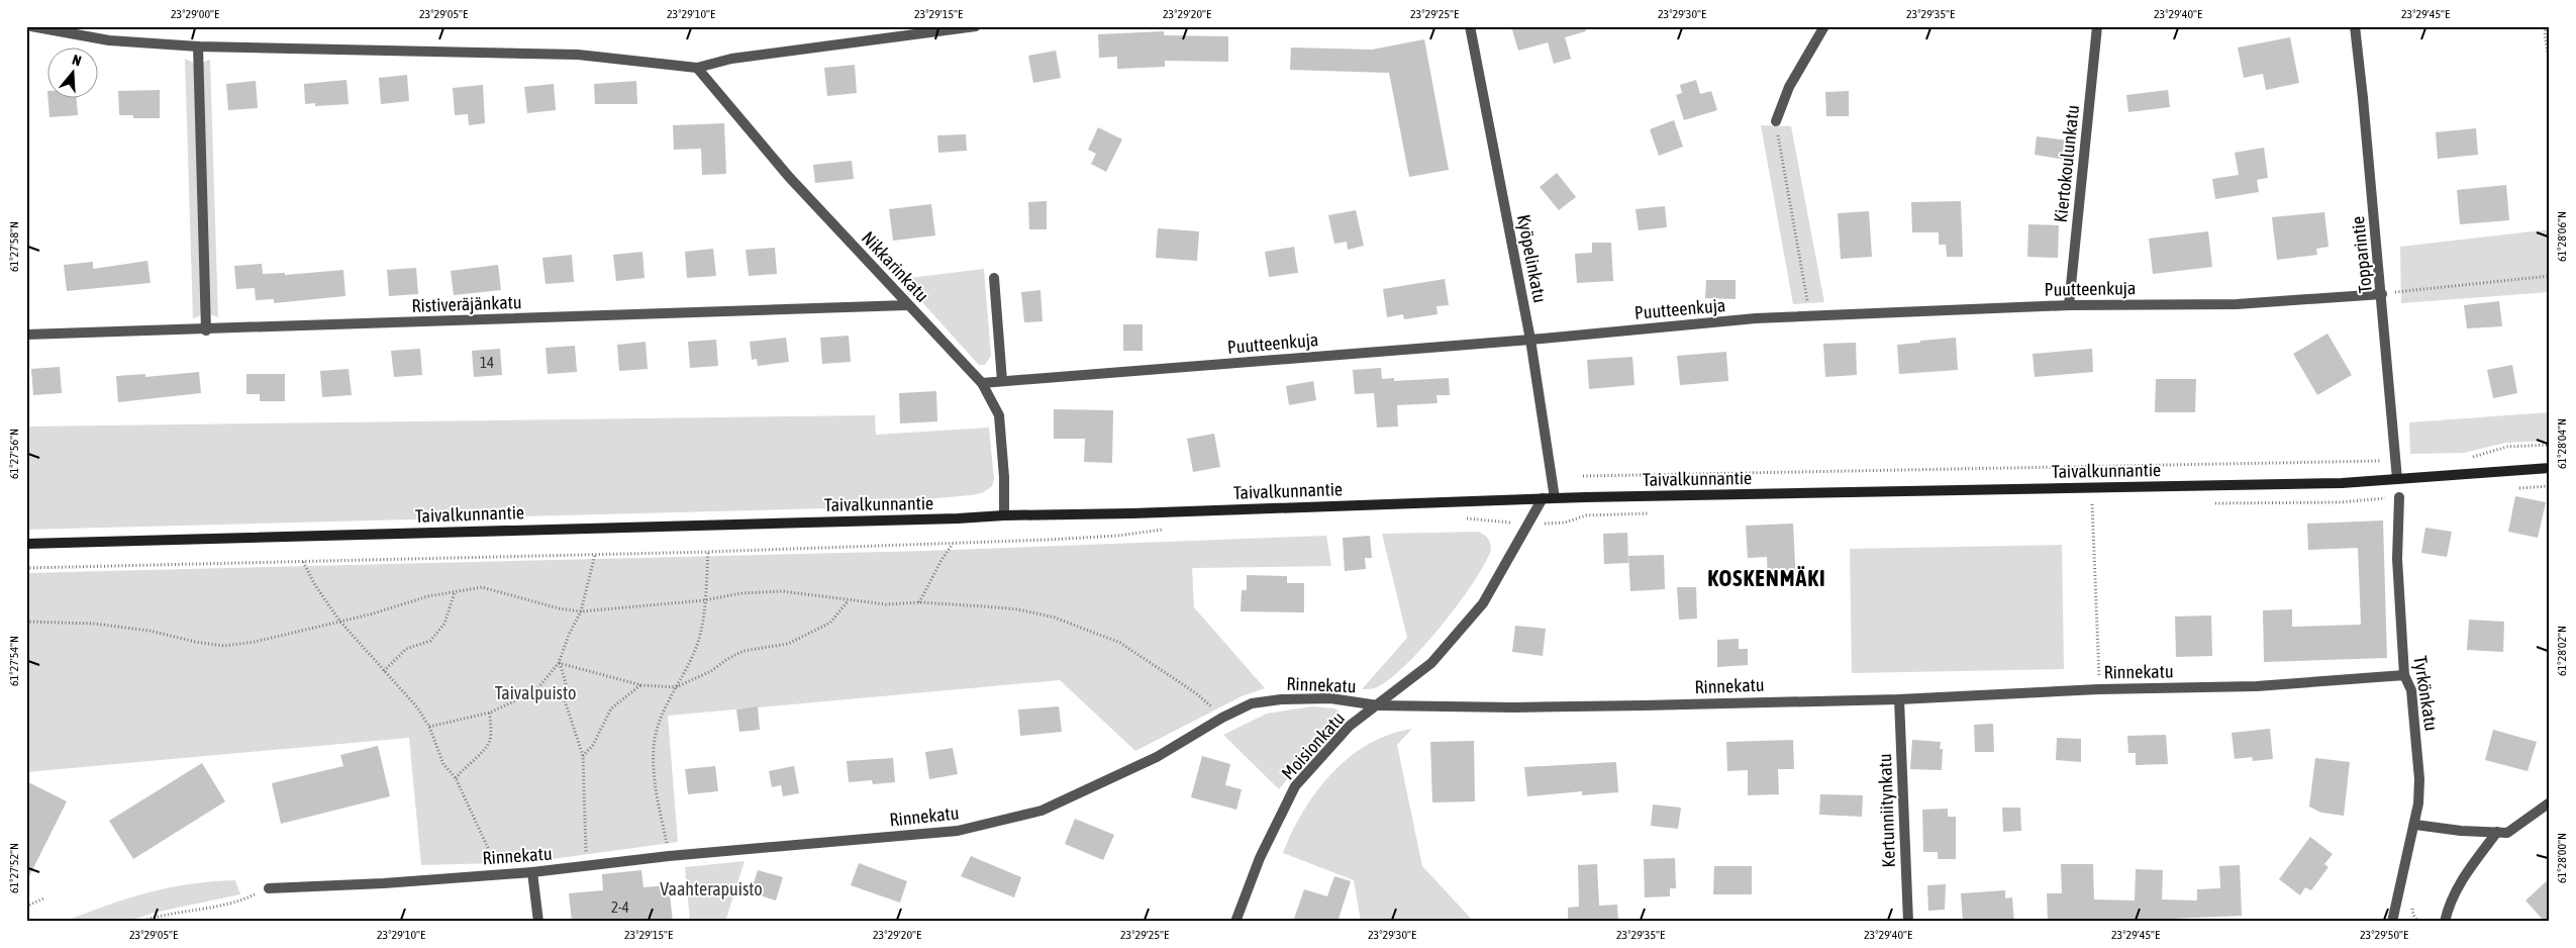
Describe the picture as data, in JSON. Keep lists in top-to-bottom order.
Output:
{
  "streets": {
    "main road": ["Taivalkunnantie"],
    "street": [
      "Kiertokoulunkatu",
      "Topparintie",
      "Kyöpelinkatu",
      "Nikkarinkatu",
      "Puutteenkuja",
      "Ristiveräjänkatu",
      "Rinnekatu",
      "Tyrkönkatu",
      "Moisionkatu",
      "Kertunniitynkatu"
    ]
  },
  "crossings": [
    ["Kiertokoulunkatu", "Puutteenkuja"],
    ["Topparintie", "Puutteenkuja"],
    ["Topparintie", "Taivalkunnantie"],
    ["Kyöpelinkatu", "Puutteenkuja"],
    ["Kyöpelinkatu", "Taivalkunnantie"],
    ["Nikkarinkatu", "Puutteenkuja"],
    ["Nikkarinkatu", "Ristiveräjänkatu"],
    ["Nikkarinkatu", "Taivalkunnantie"],
    ["Taivalkunnantie", "Moisionkatu"],
    ["Rinnekatu", "Tyrkönkatu"],
    ["Rinnekatu", "Moisionkatu"],
    ["Rinnekatu", "Kertunniitynkatu"]
  ],
  "districts": ["KOSKENMÄKI"],
  "parks": ["Taivalpuisto", "Vaahterapuisto"],
  "house_numbers": ["14", "2-4"],
  "north": "top",
  "coordinates": [
    "23°29'00\"E",
    "23°29'05\"E",
    "23°29'10\"E",
    "23°29'15\"E",
    "23°29'20\"E",
    "23°29'25\"E",
    "23°29'30\"E",
    "23°29'35\"E",
    "23°29'40\"E",
    "23°29'45\"E",
    "61°28'06\"N",
    "61°27'58\"N",
    "61°28'04\"N",
    "61°27'56\"N",
    "61°28'02\"N",
    "61°27'54\"N",
    "61°28'00\"N",
    "61°27'52\"N",
    "23°29'50\"E"
  ]
}
